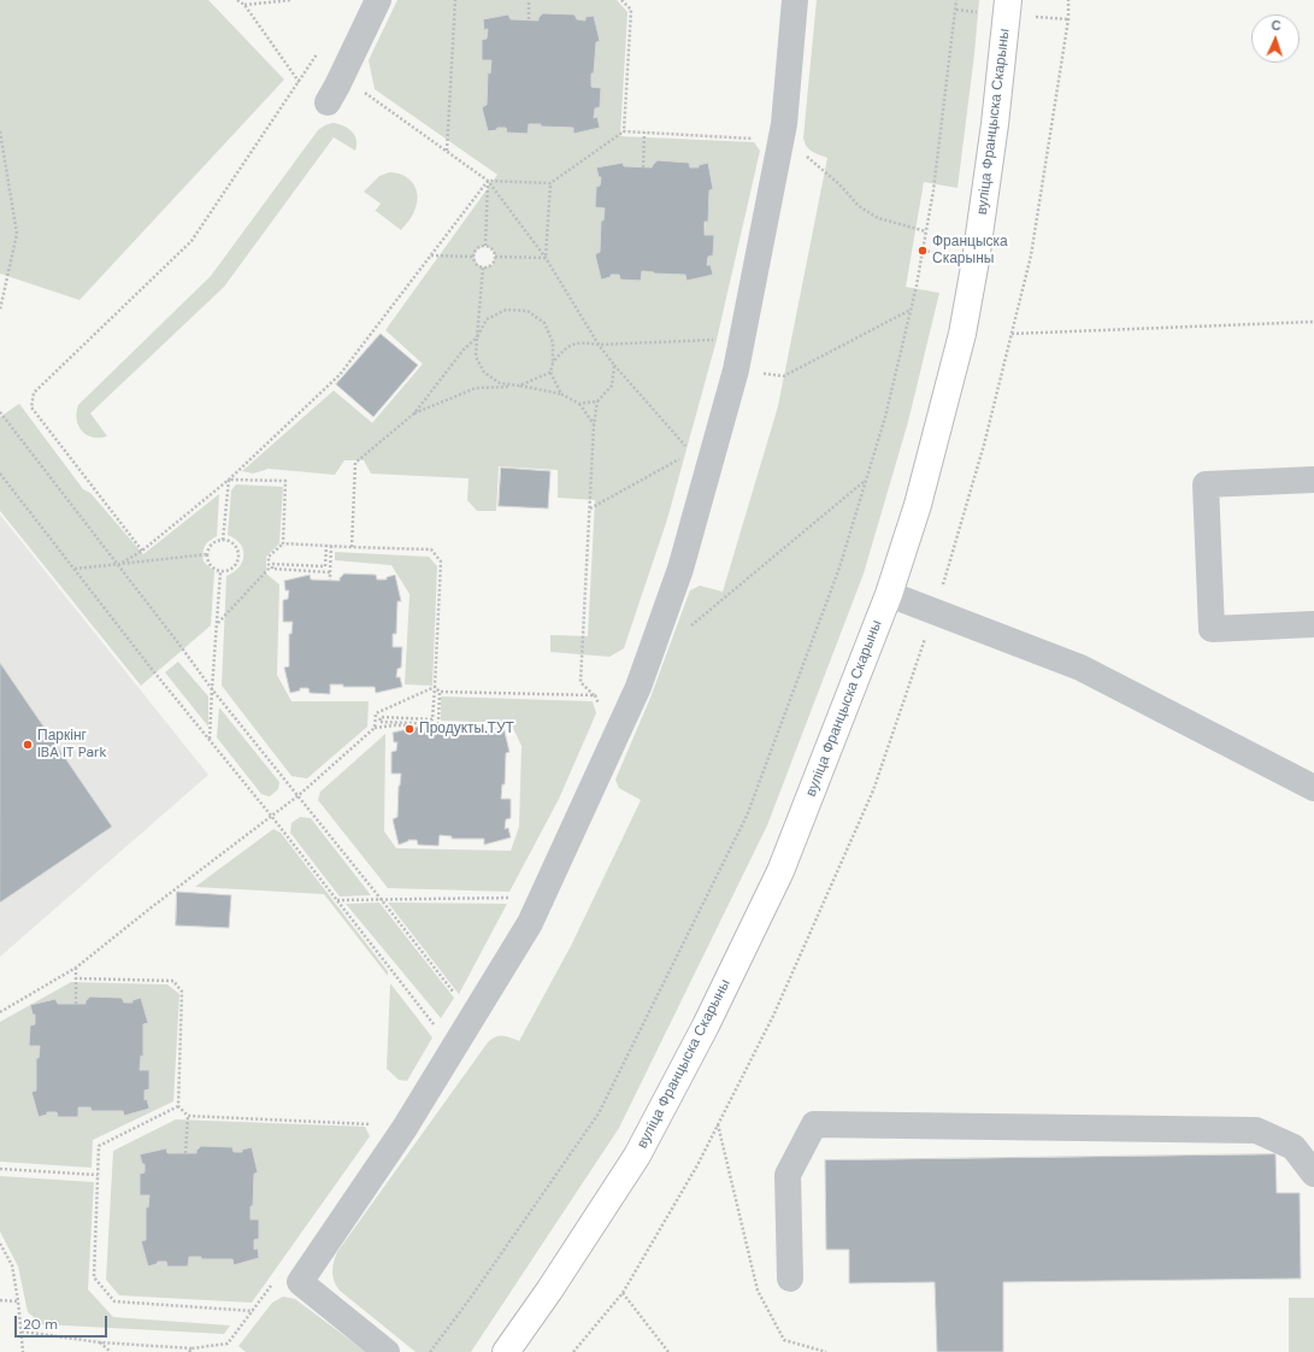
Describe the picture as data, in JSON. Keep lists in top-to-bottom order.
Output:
{
  "streets": {
    "main road": ["вуліца Францыска Скарыны"]
  },
  "places": ["Францыска Скарыны", "Продукты.ТУТ", "Паркінг IBA IT Park"],
  "scale_bar": "20 m",
  "north": "top"
}
